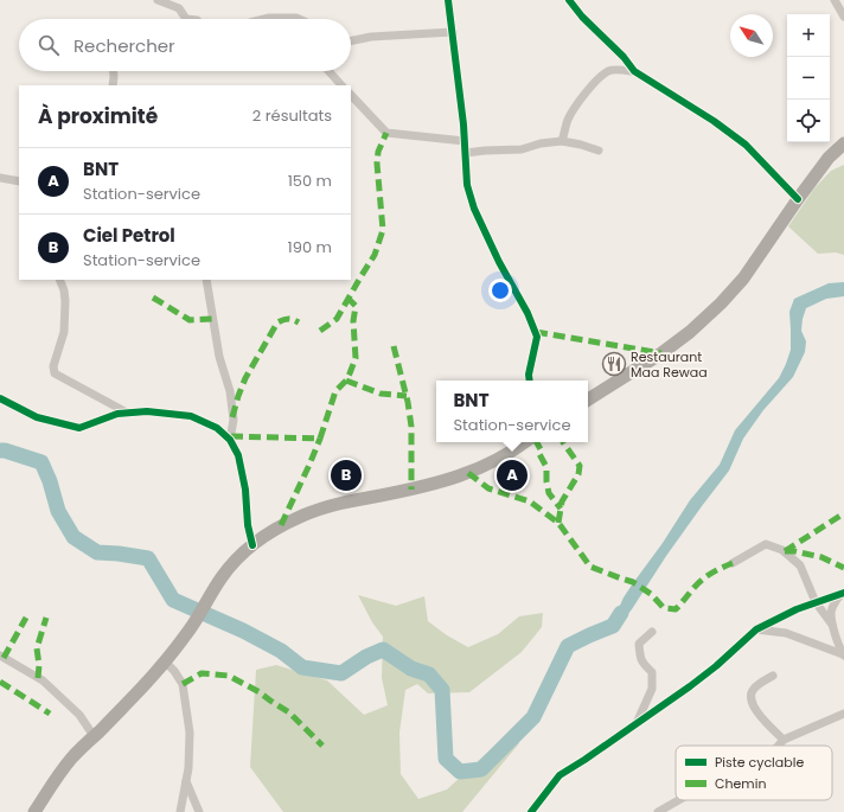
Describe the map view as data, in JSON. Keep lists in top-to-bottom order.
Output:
{
  "places": {
    "restaurant": ["Restaurant Maa Rewaa"]
  },
  "legend": ["Piste cyclable", "Chemin"],
  "north": "top left",
  "page": {
    "map_buttons": ["+", "−"],
    "search": "Rechercher",
    "heading": ["À proximité", "2 résultats"],
    "list": [
      {
        "mark": "A",
        "name": "BNT",
        "note": "Station-service",
        "value": "150 m"
      },
      {
        "mark": "B",
        "name": "Ciel Petrol",
        "note": "Station-service",
        "value": "190 m"
      }
    ],
    "popup": ["BNT", "Station-service"],
    "pins": ["A", "B"]
  }
}
